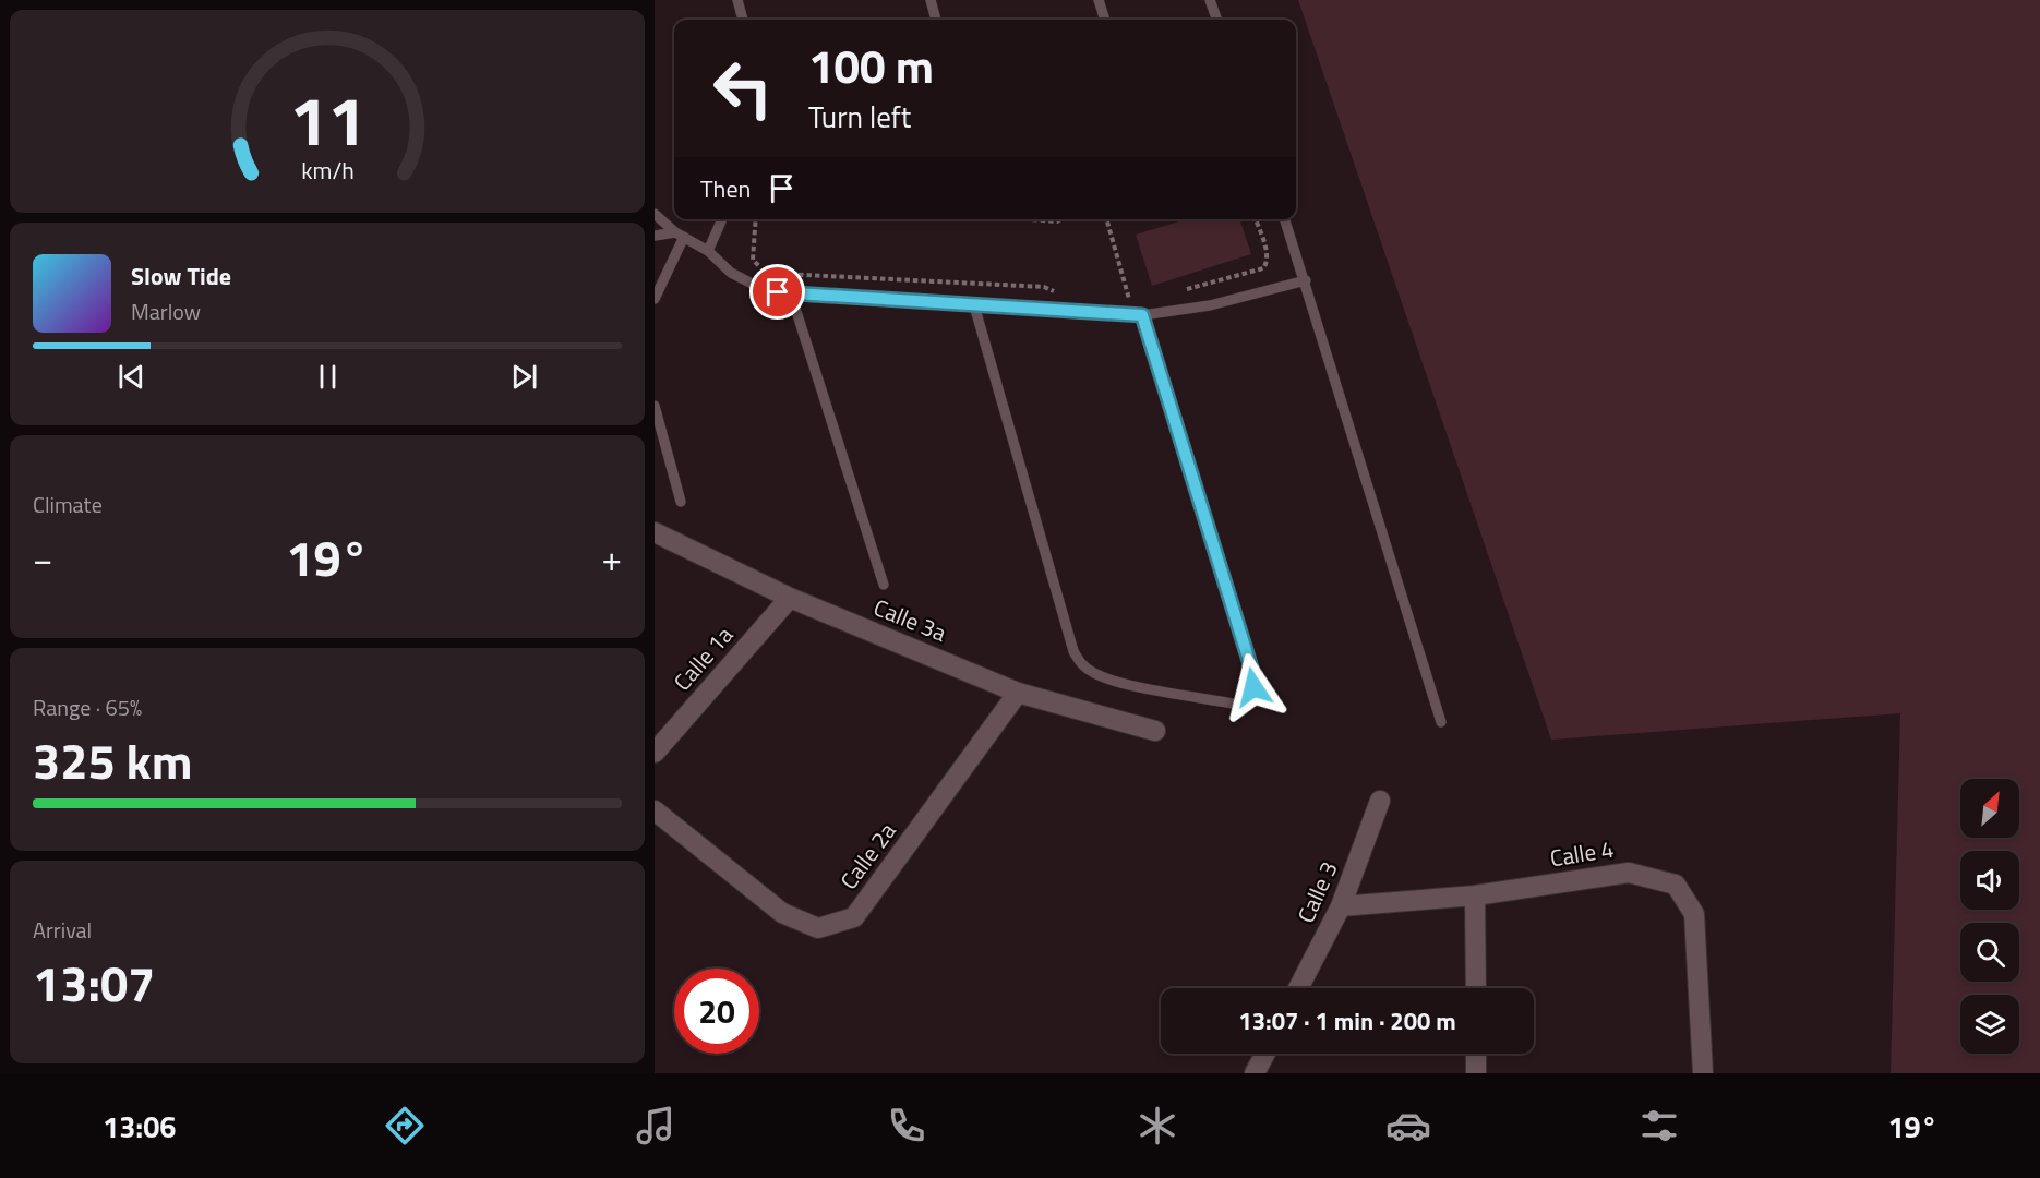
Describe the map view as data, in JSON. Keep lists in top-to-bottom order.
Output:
{
  "streets": {
    "street": [
      "Calle 3a",
      "Calle 1a",
      "Calle 4",
      "Calle 2a",
      "Calle 3"
    ]
  },
  "crossings": [
    ["Calle 3a", "Calle 1a"],
    ["Calle 3a", "Calle 2a"],
    ["Calle 4", "Calle 3"]
  ],
  "north": "top right",
  "page": {
    "turn": ["100 m", "Turn left"],
    "then": "Then",
    "song": ["Slow Tide", "Marlow"],
    "tile": [
      "Climate",
      ["Range · 65%", "325 km"],
      ["Arrival", "13:07"]
    ],
    "heat": ["−", "19°", "+"],
    "limit": "20",
    "trip": "13:07 · 1 min · 200 m",
    "tabs": ["13:06", "19°"],
    "gauge": ["11", "km/h"]
  }
}
